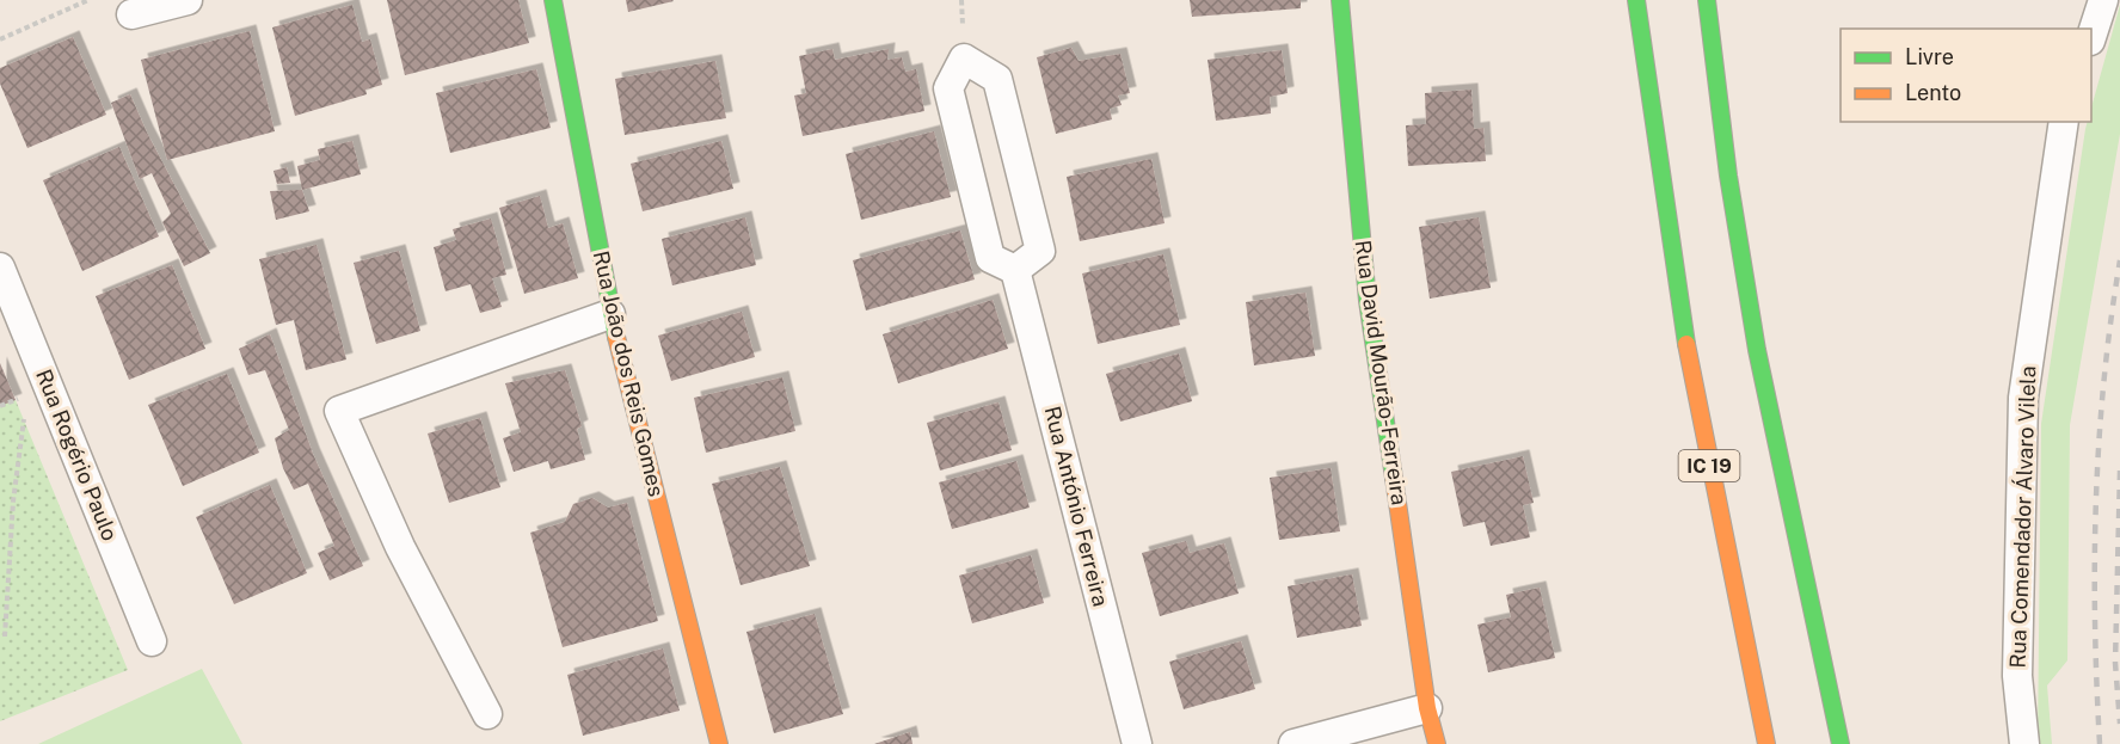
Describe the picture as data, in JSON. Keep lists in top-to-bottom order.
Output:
{
  "streets": {
    "main road": ["Rua David Mourão-Ferreira", "Rua João dos Reis Gomes", "IC 19"],
    "street": ["Rua Rogério Paulo", "Rua António Ferreira", "Rua Comendador Álvaro Vilela"]
  },
  "legend": ["Livre", "Lento"]
}
